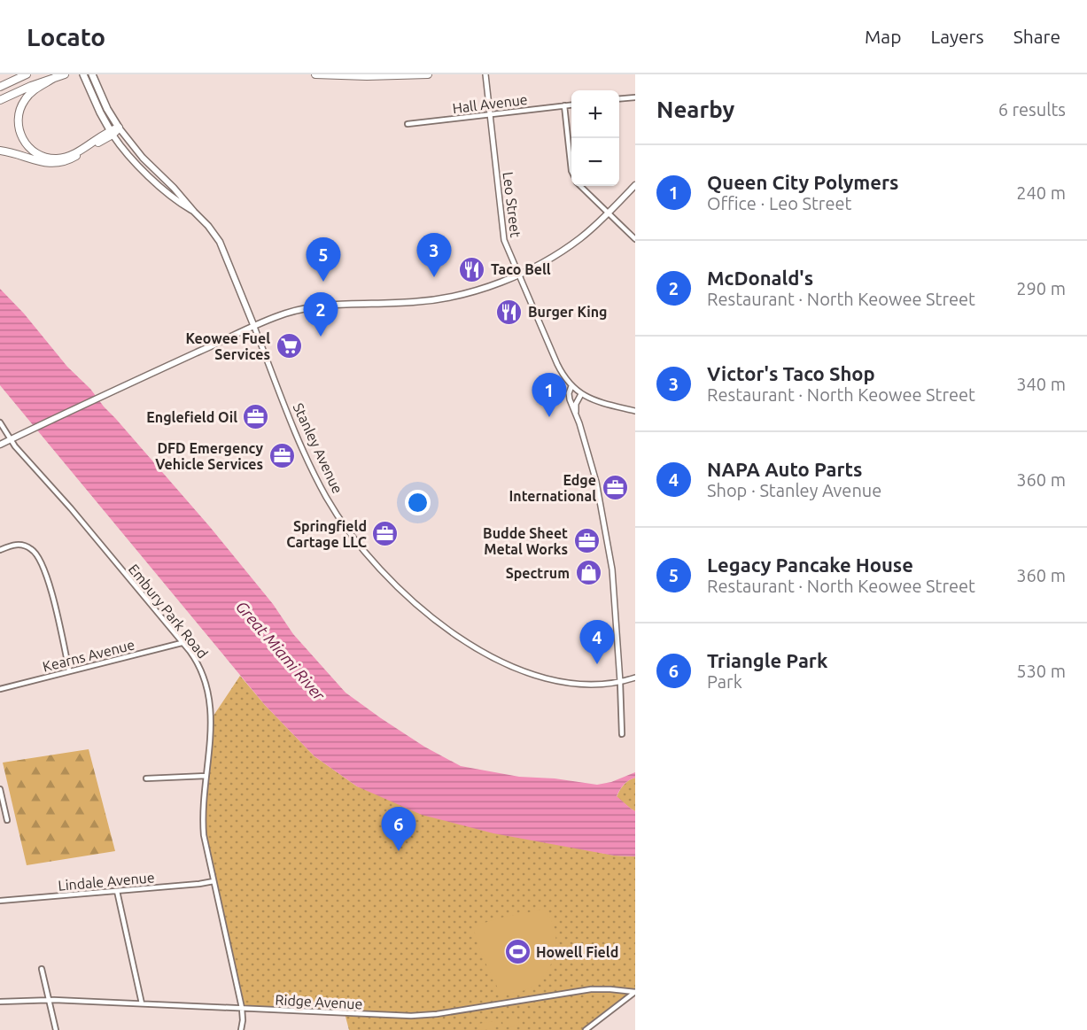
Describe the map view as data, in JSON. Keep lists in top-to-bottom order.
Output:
{
  "streets": {
    "main road": ["Stanley Avenue"],
    "street": [
      "Hall Avenue",
      "Leo Street",
      "Embury Park Road",
      "Kearns Avenue",
      "Lindale Avenue",
      "Ridge Avenue"
    ]
  },
  "crossings": [
    ["Hall Avenue", "Leo Street"],
    ["Leo Street", "Stanley Avenue"],
    ["Embury Park Road", "Kearns Avenue"],
    ["Embury Park Road", "Lindale Avenue"],
    ["Embury Park Road", "Ridge Avenue"]
  ],
  "water": ["Great Miami River"],
  "places": {
    "restaurant": ["Taco Bell", "Burger King"],
    "supermarket": ["Keowee Fuel Services"],
    "office": [
      "Englefield Oil",
      "DFD Emergency Vehicle Services",
      "Edge International",
      "Springfield Cartage LLC",
      "Budde Sheet Metal Works"
    ],
    "shop": ["Spectrum"],
    "sports": ["Howell Field"]
  },
  "page": {
    "header": "Locato",
    "nav": ["Map", "Layers", "Share"],
    "heading": ["Nearby", "6 results"],
    "map_buttons": ["+", "−"],
    "list": [
      {
        "mark": "1",
        "name": "Queen City Polymers",
        "note": "Office · Leo Street",
        "value": "240 m"
      },
      {
        "mark": "2",
        "name": "McDonald's",
        "note": "Restaurant · North Keowee Street",
        "value": "290 m"
      },
      {
        "mark": "3",
        "name": "Victor's Taco Shop",
        "note": "Restaurant · North Keowee Street",
        "value": "340 m"
      },
      {
        "mark": "4",
        "name": "NAPA Auto Parts",
        "note": "Shop · Stanley Avenue",
        "value": "360 m"
      },
      {
        "mark": "5",
        "name": "Legacy Pancake House",
        "note": "Restaurant · North Keowee Street",
        "value": "360 m"
      },
      {
        "mark": "6",
        "name": "Triangle Park",
        "note": "Park",
        "value": "530 m"
      }
    ],
    "pins": [
      "3",
      "5",
      "2",
      "1",
      "4",
      "6"
    ]
  }
}
